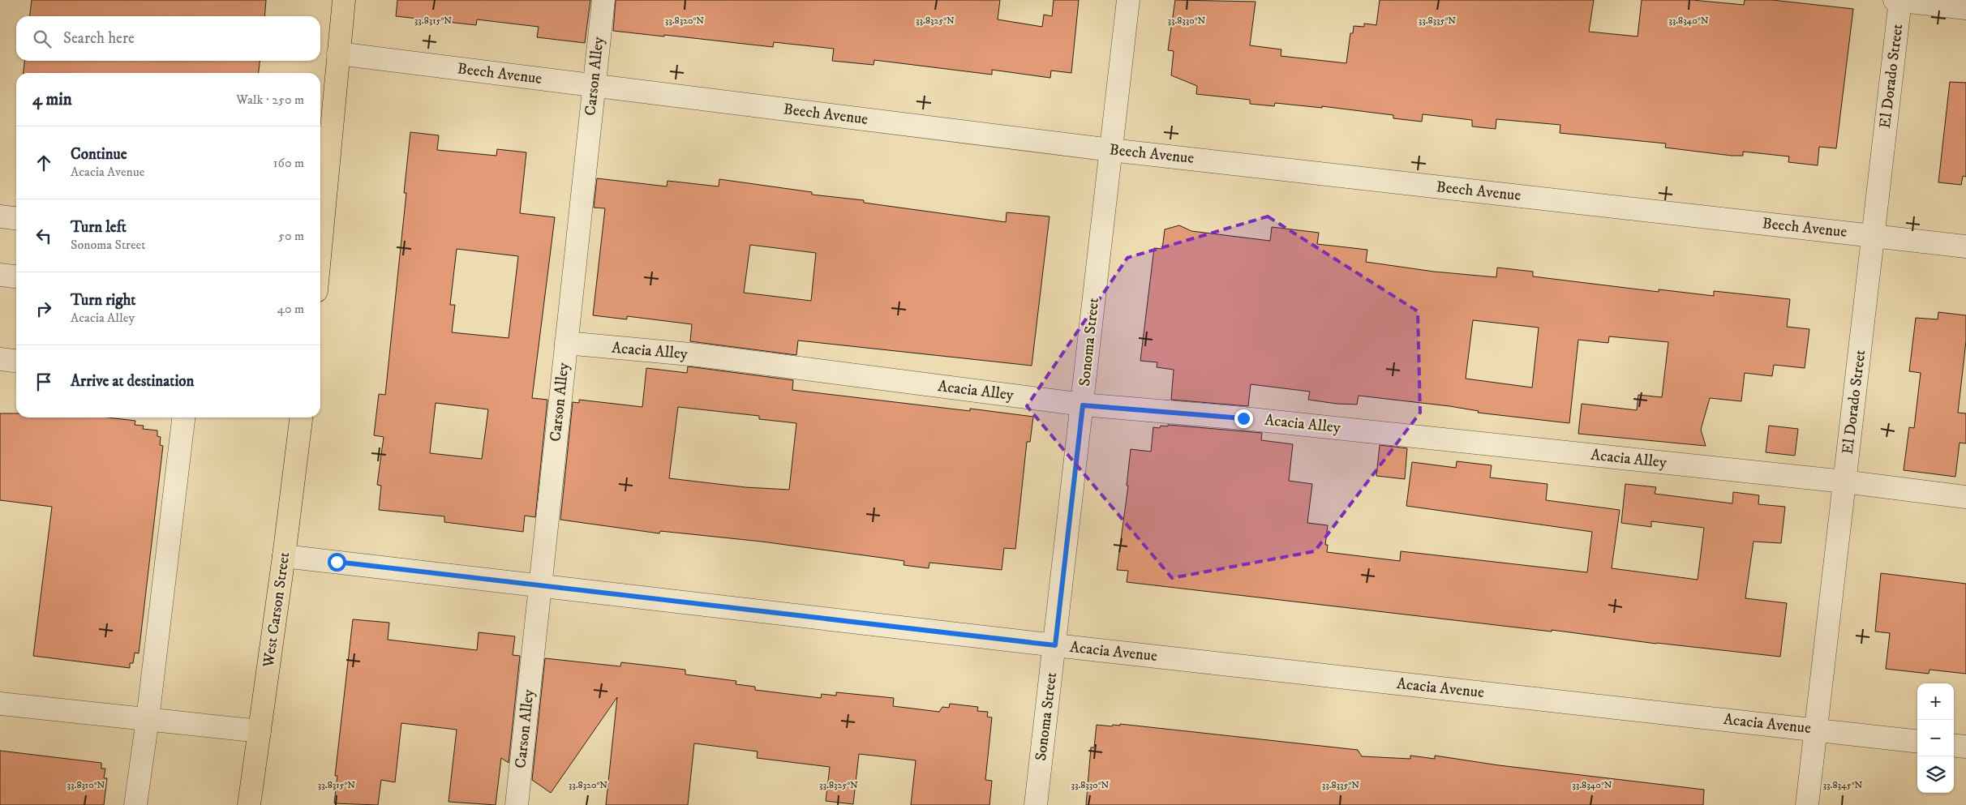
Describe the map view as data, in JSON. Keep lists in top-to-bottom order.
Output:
{
  "streets": {
    "main road": ["West Carson Street"],
    "street": [
      "Beech Avenue",
      "Carson Alley",
      "El Dorado Street",
      "Sonoma Street",
      "Acacia Alley",
      "Acacia Avenue"
    ]
  },
  "crossings": [
    ["Beech Avenue", "Carson Alley"],
    ["Beech Avenue", "El Dorado Street"],
    ["Beech Avenue", "Sonoma Street"],
    ["Carson Alley", "Acacia Alley"],
    ["Carson Alley", "Acacia Avenue"],
    ["El Dorado Street", "Acacia Alley"],
    ["El Dorado Street", "Acacia Avenue"],
    ["Sonoma Street", "Acacia Alley"],
    ["Sonoma Street", "Acacia Avenue"],
    ["West Carson Street", "Acacia Avenue"]
  ],
  "page": {
    "search": "Search here",
    "heading": ["4 min", "Walk · 250 m"],
    "list": [
      ["Continue", "Acacia Avenue", "160 m"],
      ["Turn left", "Sonoma Street", "50 m"],
      ["Turn right", "Acacia Alley", "40 m"],
      "Arrive at destination"
    ],
    "map_buttons": ["+", "−"]
  },
  "coordinates": [
    "33.8315°N",
    "33.8320°N",
    "33.8325°N",
    "33.8330°N",
    "33.8335°N",
    "33.8340°N",
    "33.8310°N",
    "33.8345°N"
  ]
}
